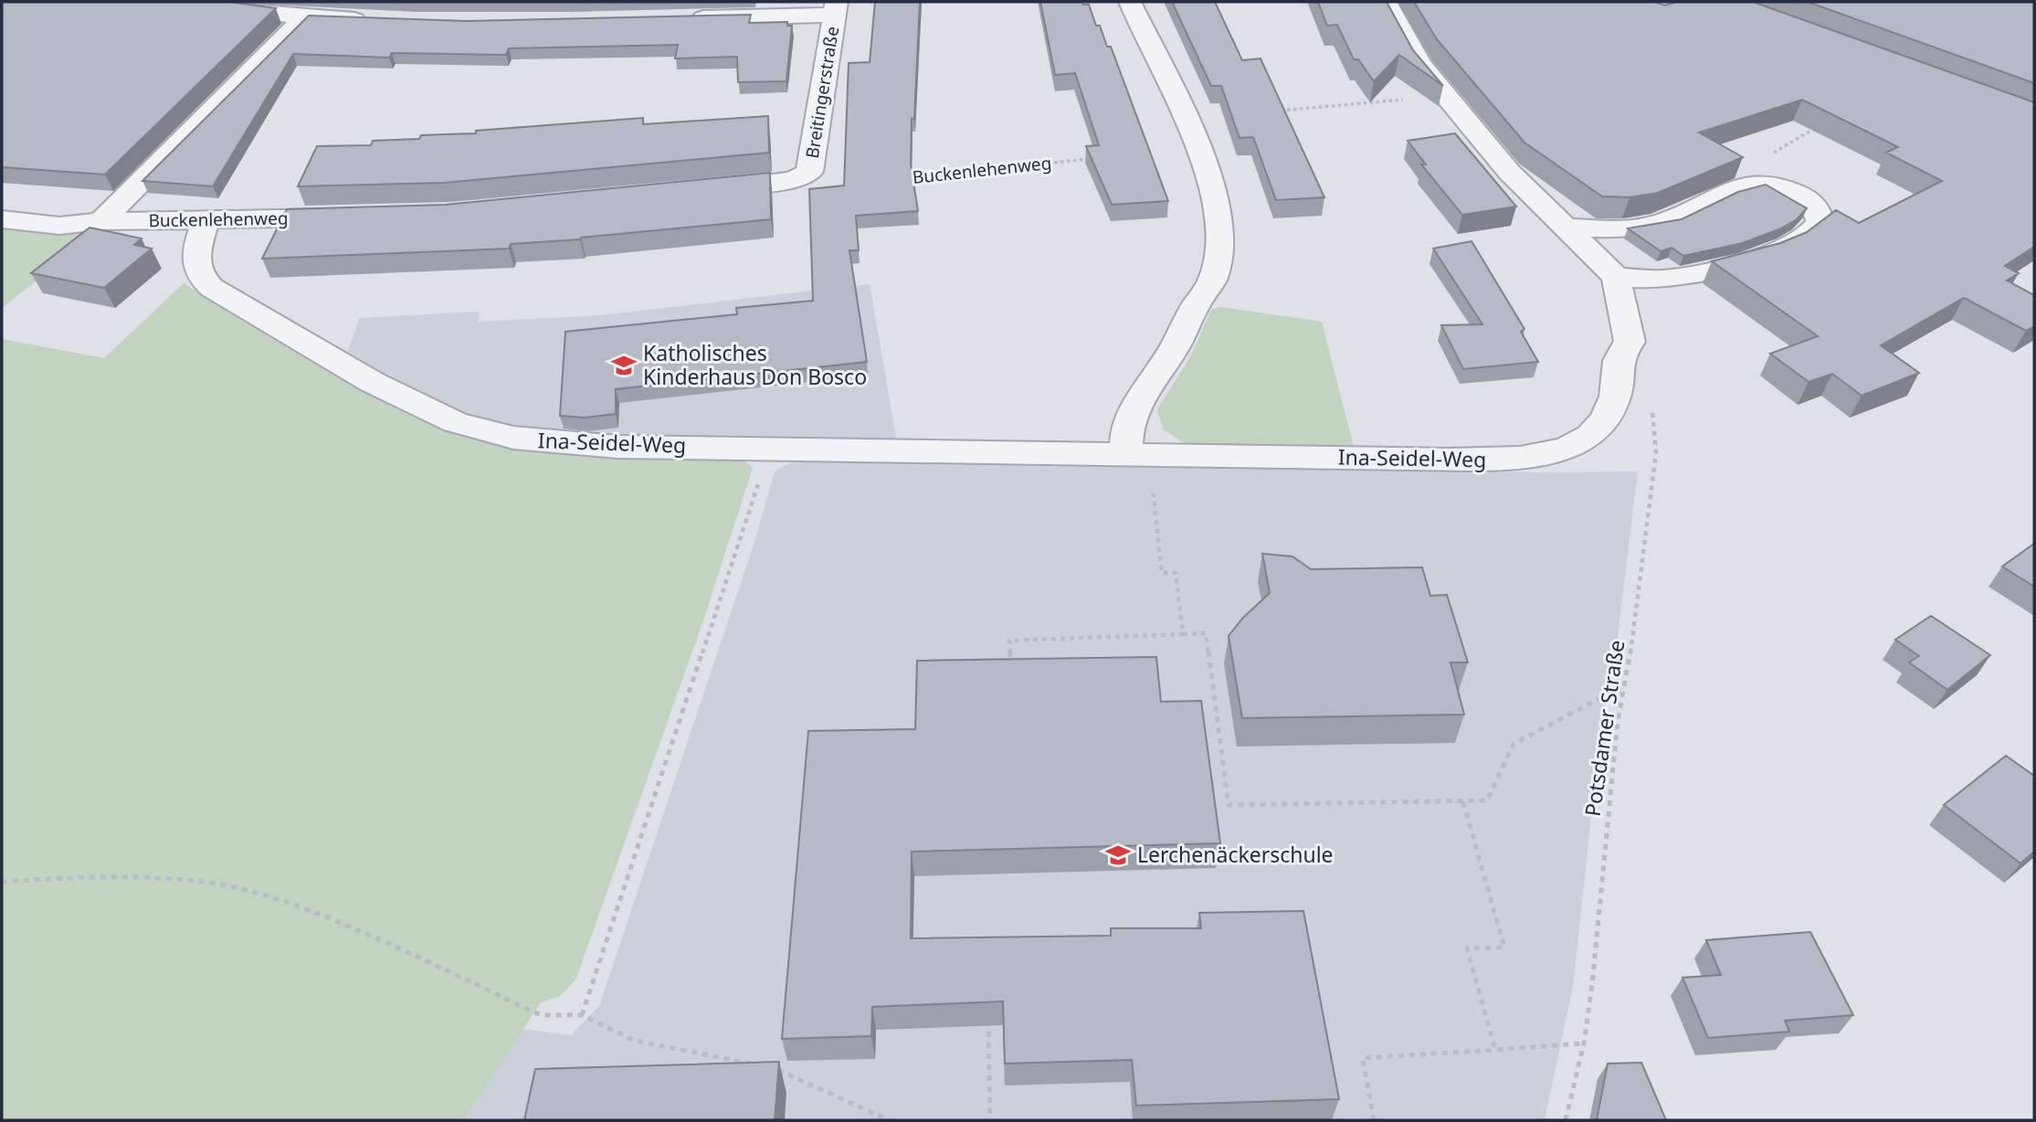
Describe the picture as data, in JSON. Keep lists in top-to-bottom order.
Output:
{
  "streets": {
    "street": ["Breitingerstraße", "Buckenlehenweg", "Ina-Seidel-Weg"],
    "path": ["Potsdamer Straße"]
  },
  "crossings": [
    ["Buckenlehenweg", "Ina-Seidel-Weg"]
  ],
  "places": {
    "school or university": ["Katholisches Kinderhaus Don Bosco", "Lerchenäckerschule"]
  }
}
